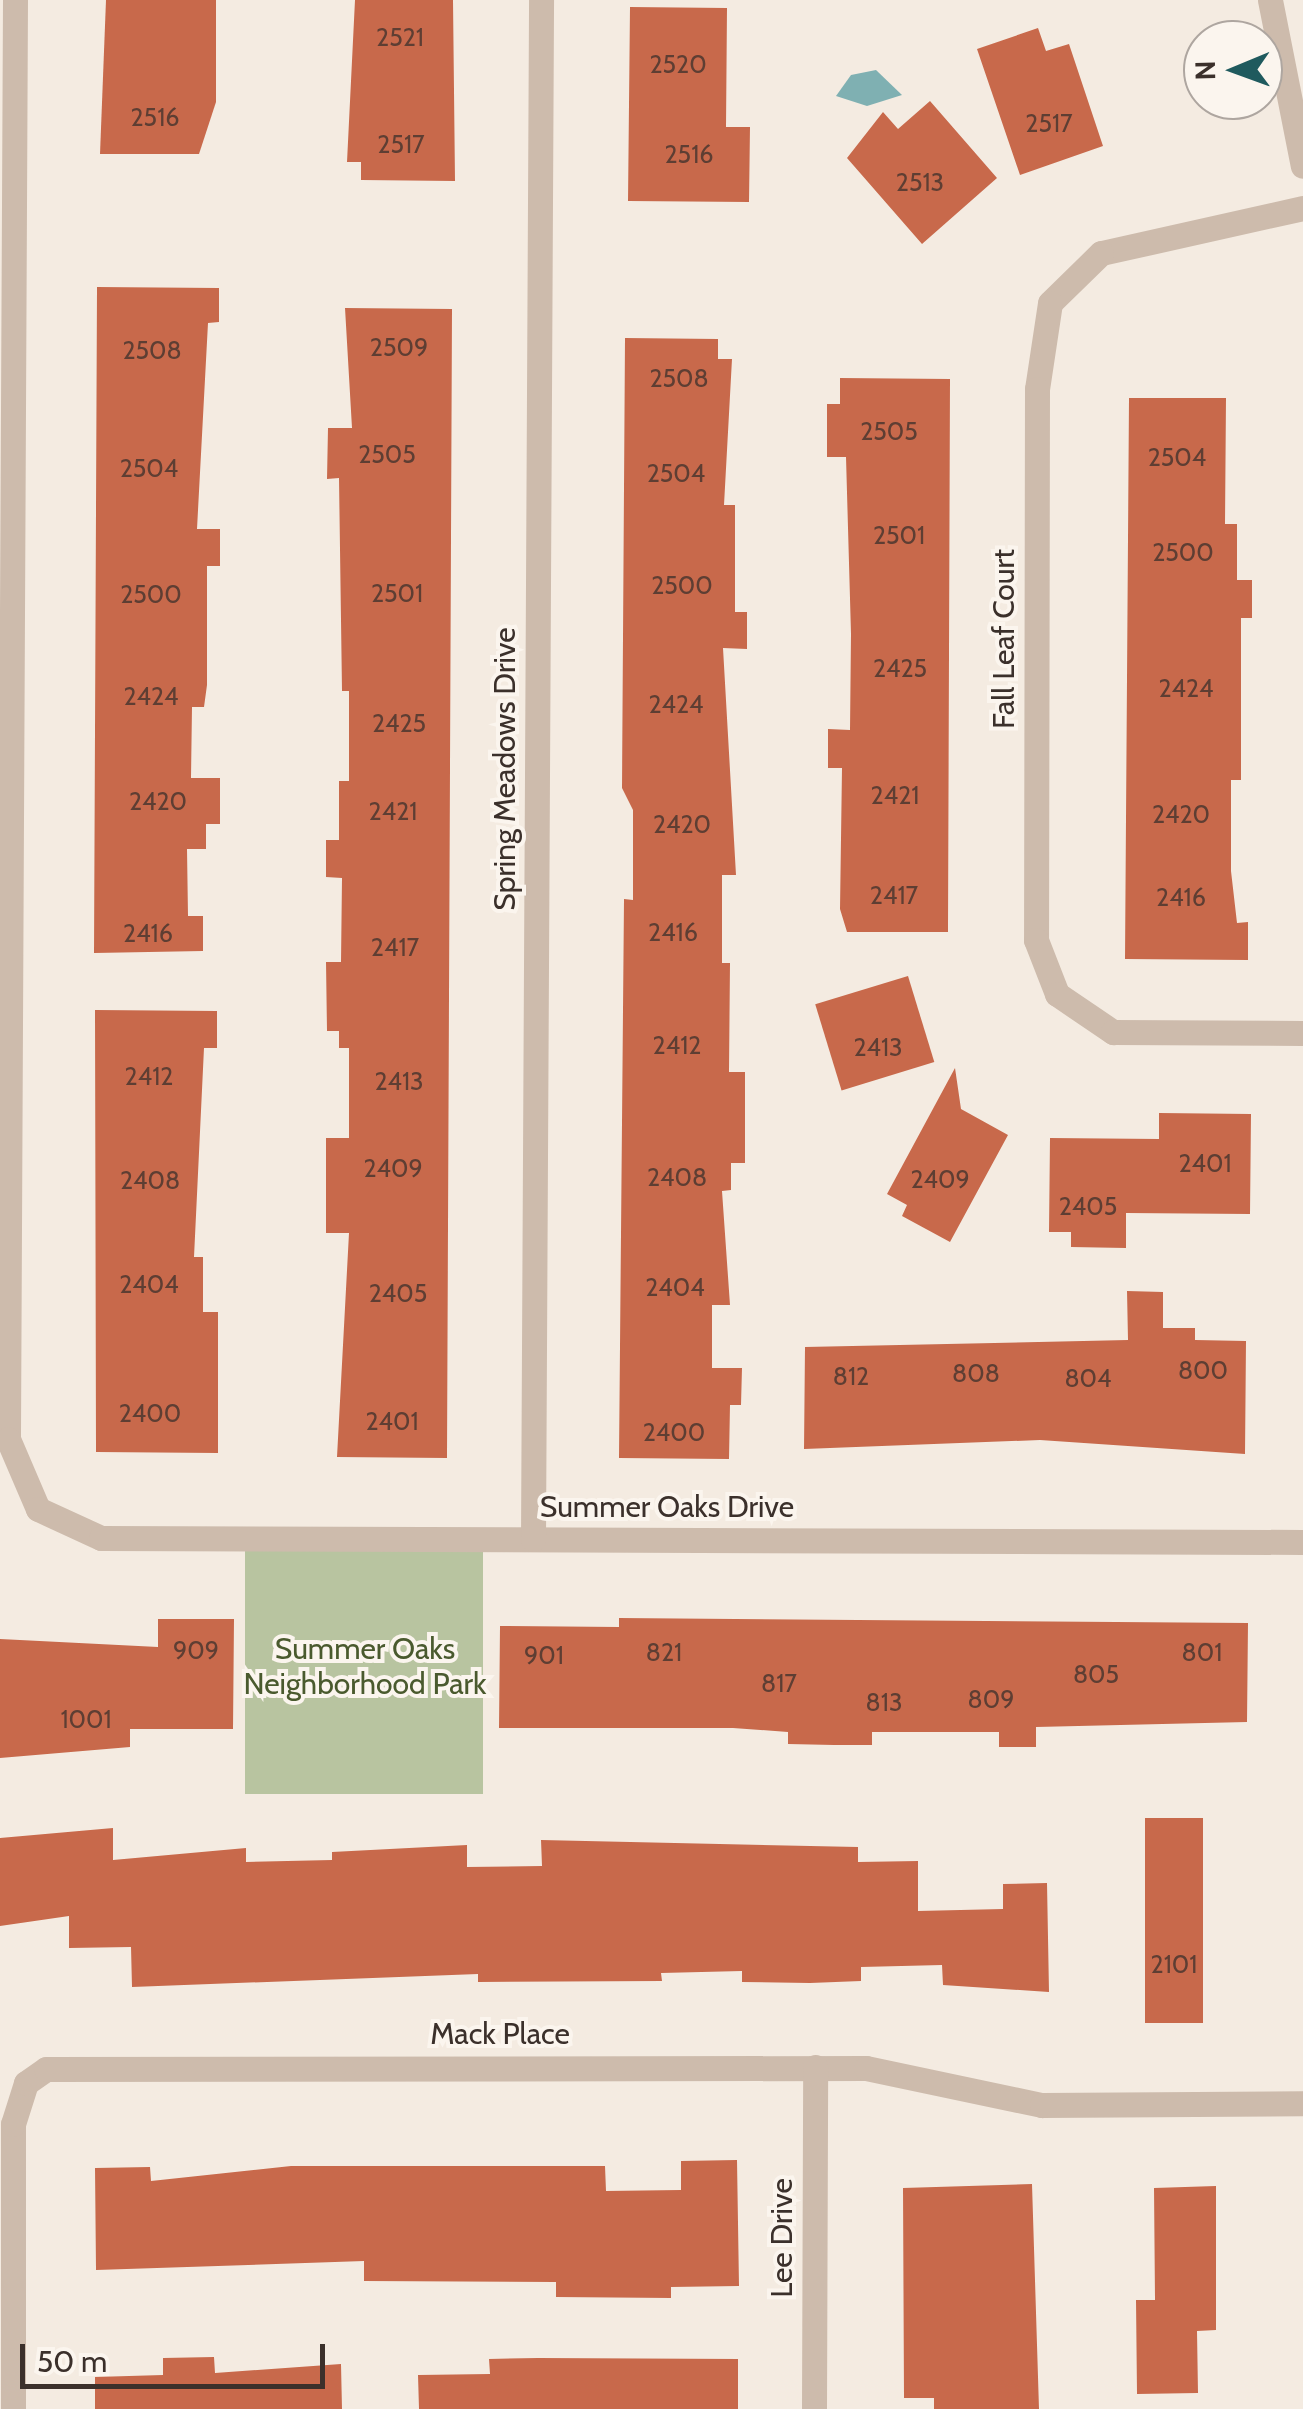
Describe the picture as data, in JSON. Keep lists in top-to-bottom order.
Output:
{
  "streets": {
    "street": [
      "Fall Leaf Court",
      "Spring Meadows Drive",
      "Summer Oaks Drive",
      "Mack Place",
      "Lee Drive"
    ]
  },
  "crossings": [
    ["Spring Meadows Drive", "Summer Oaks Drive"],
    ["Mack Place", "Lee Drive"]
  ],
  "parks": ["Summer Oaks Neighborhood Park"],
  "house_numbers": [
    "2521",
    "2520",
    "2516",
    "2517",
    "2517",
    "2516",
    "2513",
    "2509",
    "2508",
    "2508",
    "2505",
    "2505",
    "2504",
    "2504",
    "2504",
    "2501",
    "2500",
    "2500",
    "2501",
    "2500",
    "2425",
    "2424",
    "2424",
    "2424",
    "2425",
    "2421",
    "2420",
    "2421",
    "2420",
    "2420",
    "2417",
    "2416",
    "2416",
    "2416",
    "2417",
    "2412",
    "2413",
    "2412",
    "2413",
    "2401",
    "2409",
    "2408",
    "2409",
    "2408",
    "2405",
    "2404",
    "2404",
    "2405",
    "800",
    "808",
    "812",
    "804",
    "2400",
    "2401",
    "2400",
    "909",
    "821",
    "801",
    "901",
    "805",
    "817",
    "809",
    "813",
    "1001",
    "2101"
  ],
  "scale_bar": "50 m",
  "north": "left"
}
